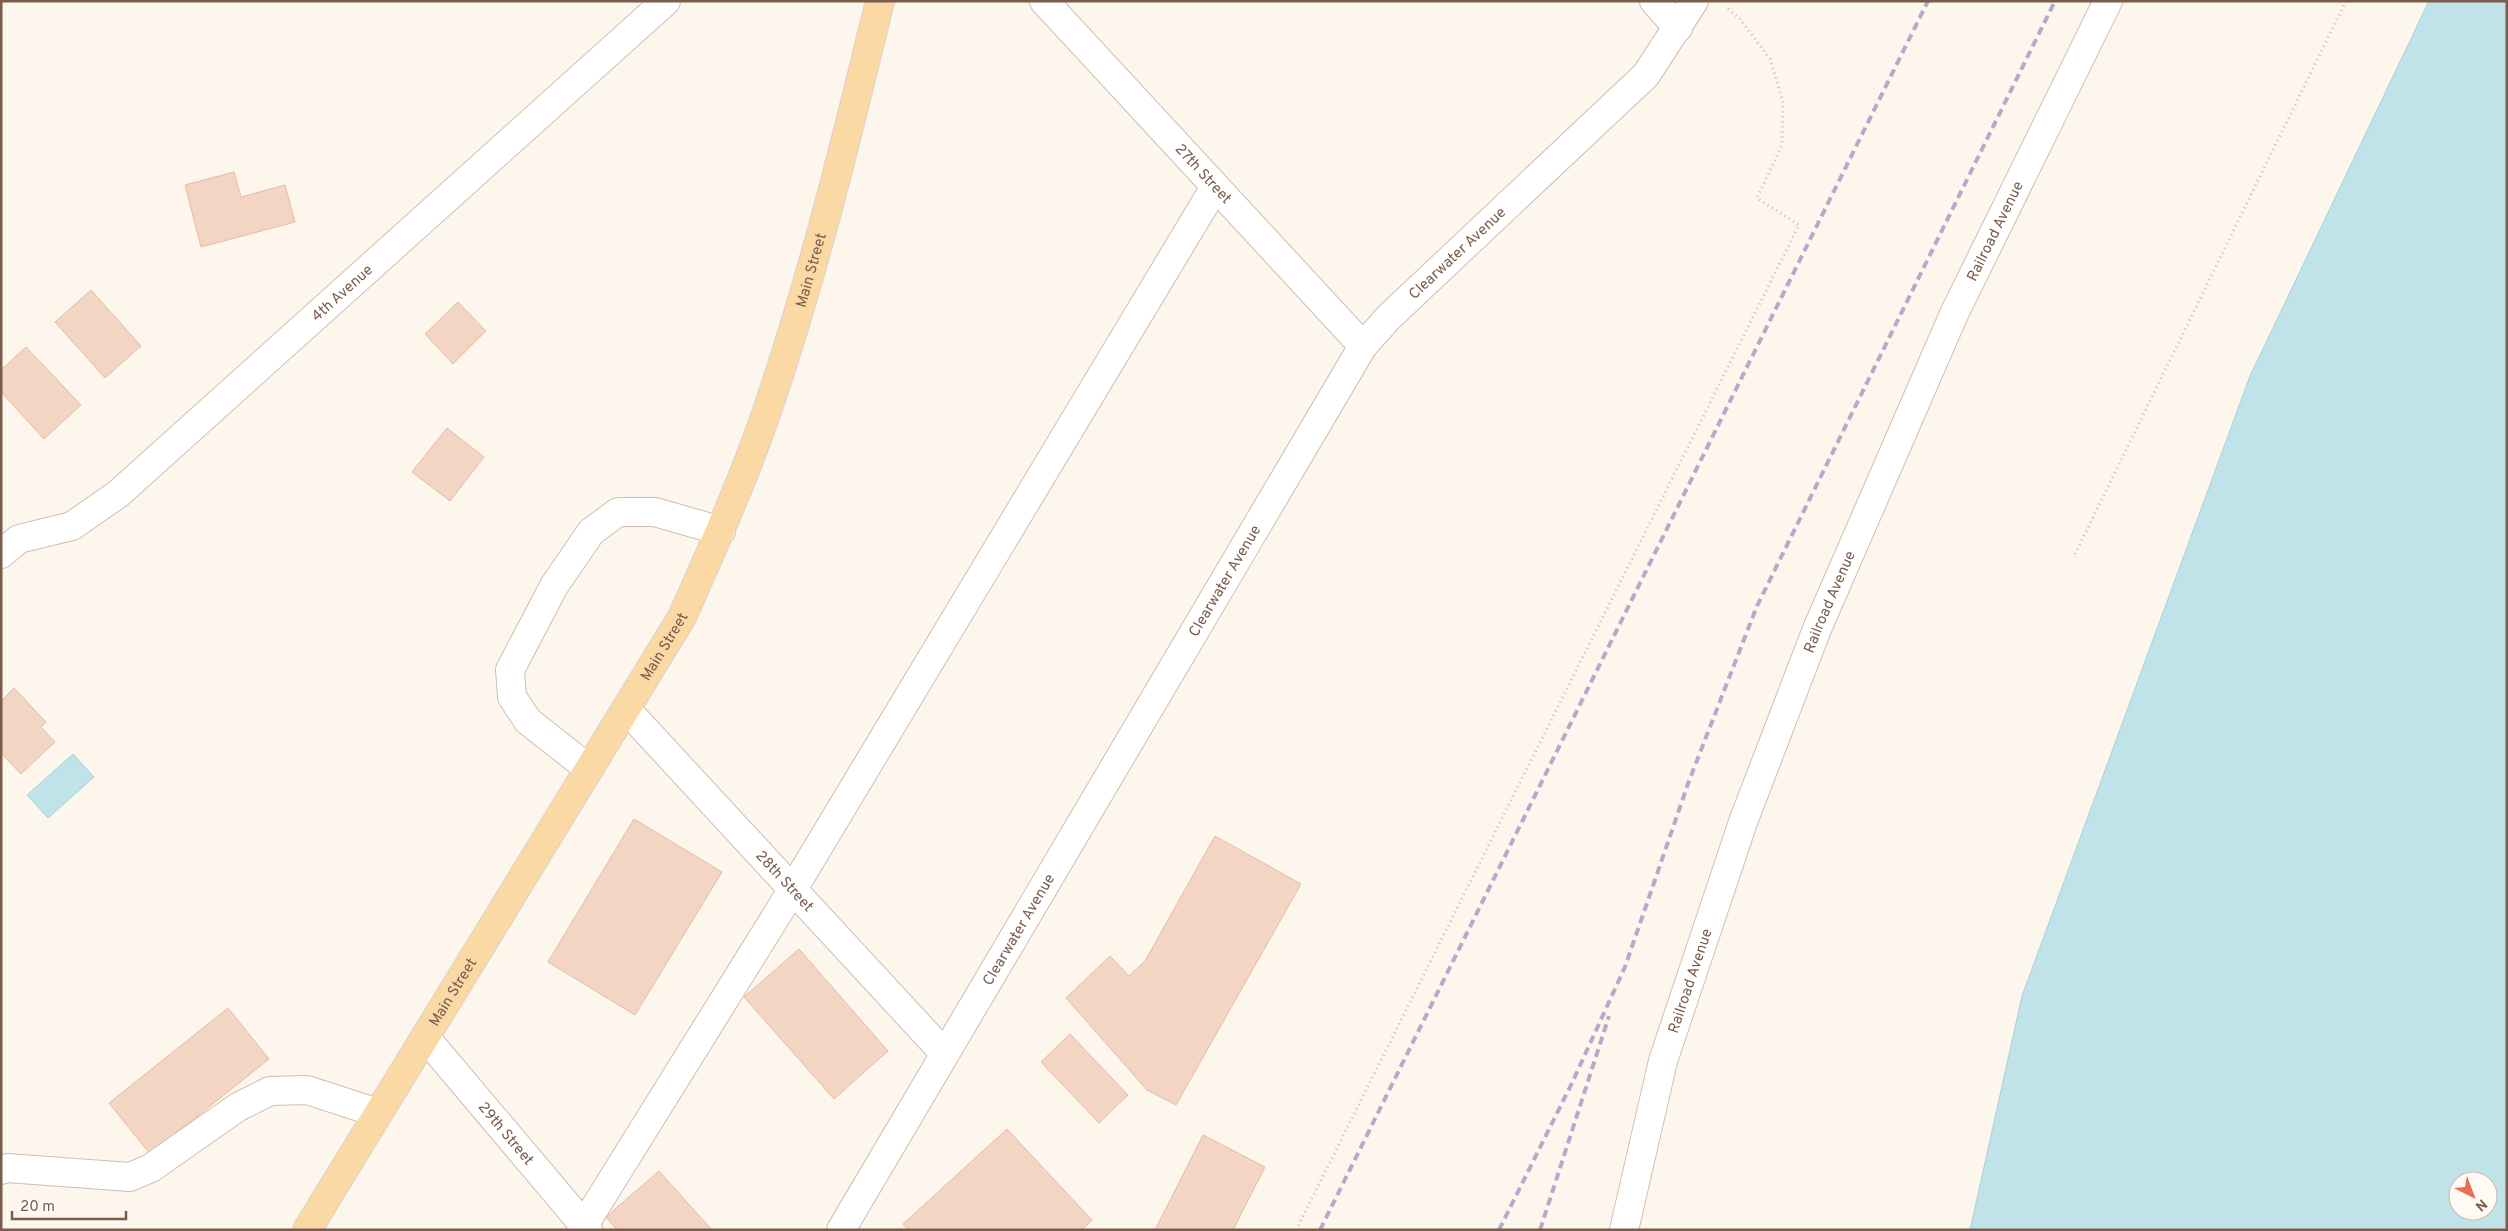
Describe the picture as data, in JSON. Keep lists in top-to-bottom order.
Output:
{
  "streets": {
    "main road": ["Main Street"],
    "street": [
      "27th Street",
      "Railroad Avenue",
      "Clearwater Avenue",
      "4th Avenue",
      "28th Street",
      "29th Street"
    ]
  },
  "crossings": [
    ["27th Street", "Clearwater Avenue"],
    ["Clearwater Avenue", "28th Street"],
    ["Main Street", "28th Street"],
    ["Main Street", "29th Street"]
  ],
  "scale_bar": "20 m",
  "north": "bottom right"
}
